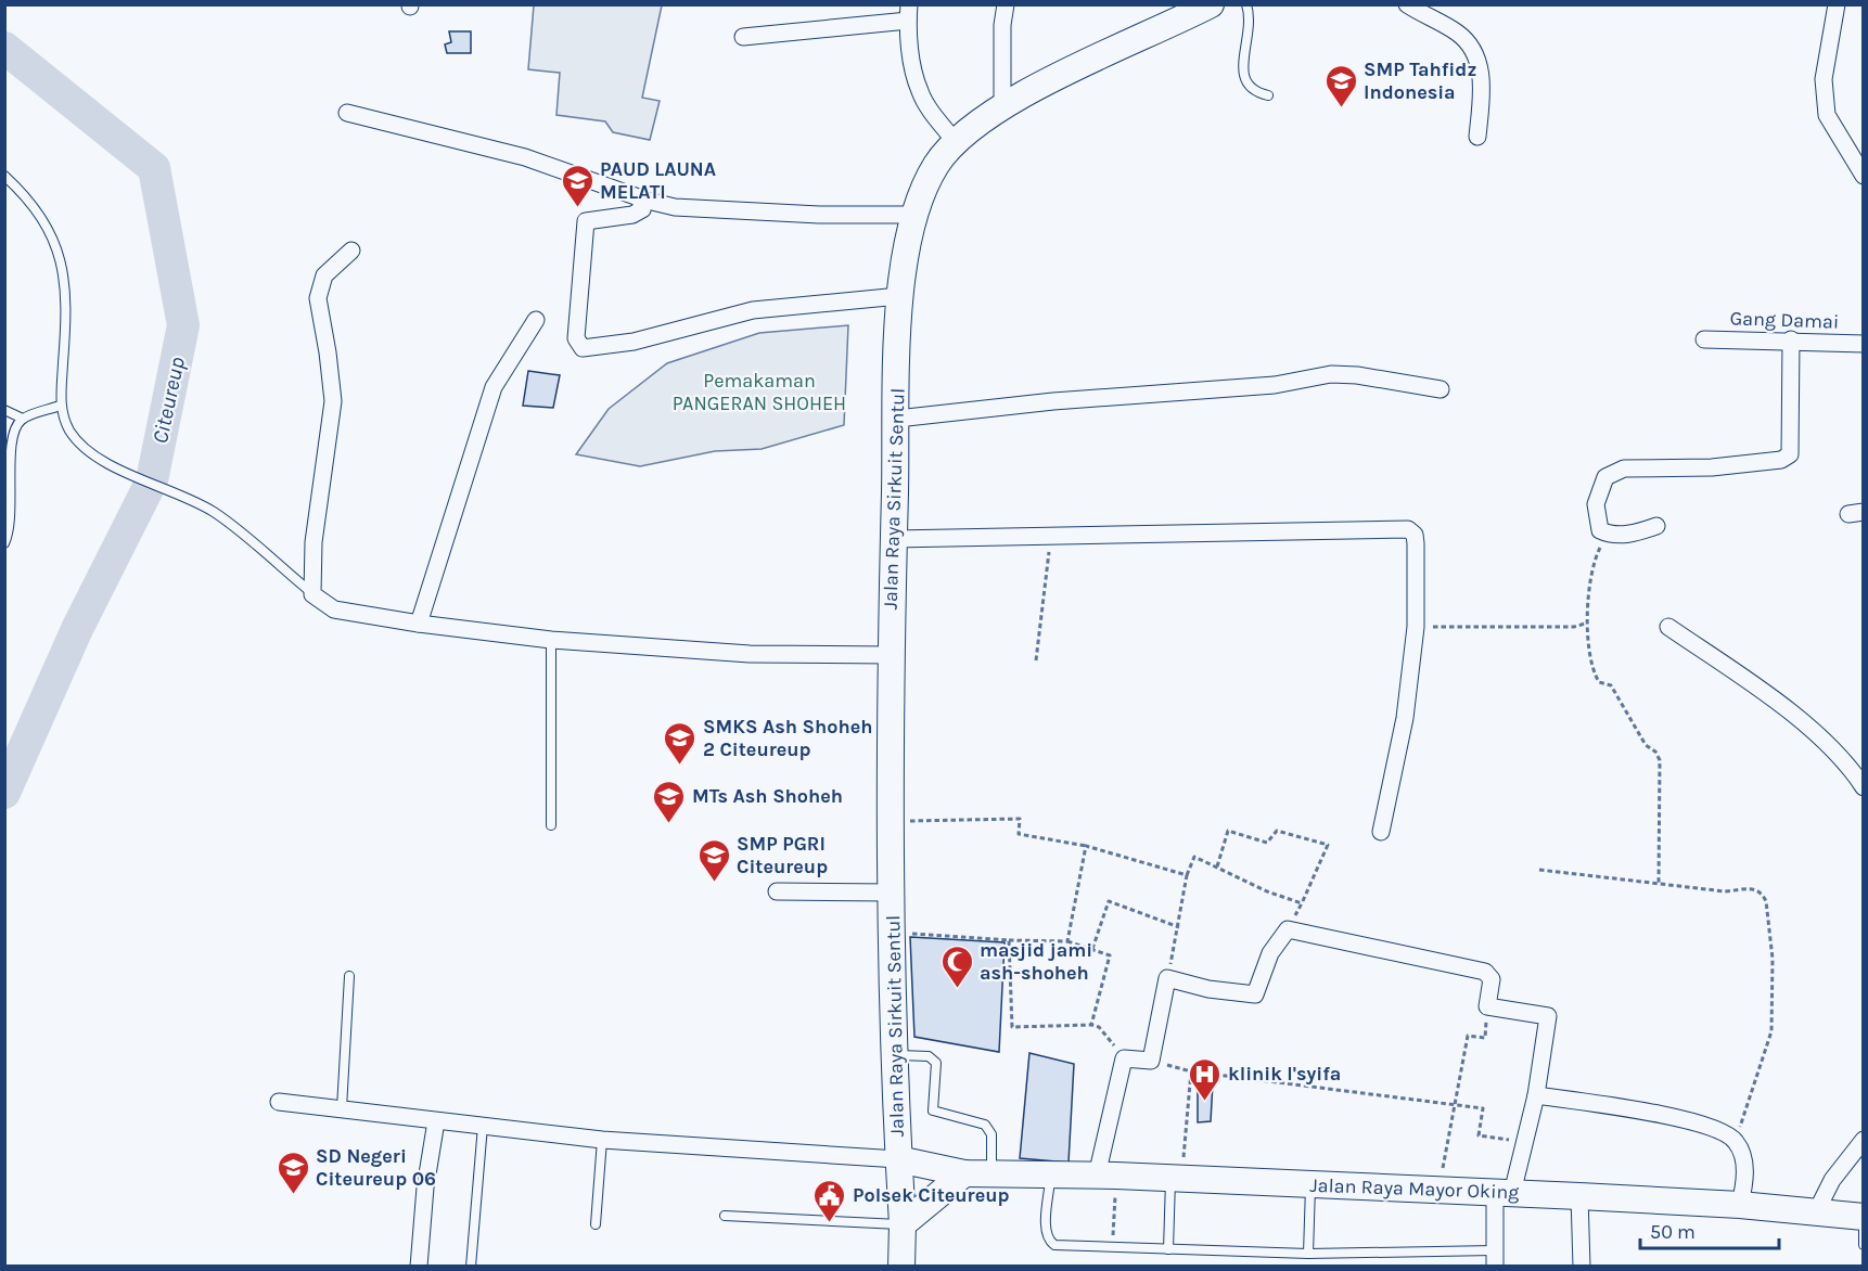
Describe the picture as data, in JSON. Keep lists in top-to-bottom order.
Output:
{
  "streets": {
    "main road": ["Jalan Raya Sirkuit Sentul", "Jalan Raya Mayor Oking"],
    "street": ["Gang Damai"]
  },
  "crossings": [
    ["Jalan Raya Sirkuit Sentul", "Jalan Raya Mayor Oking"]
  ],
  "water": ["Citeureup"],
  "parks": ["Pemakaman PANGERAN SHOHEH"],
  "places": {
    "school or university": [
      "SMP Tahfidz Indonesia",
      "PAUD LAUNA MELATI",
      "SMKS Ash Shoheh 2 Citeureup",
      "MTs Ash Shoheh",
      "SMP PGRI Citeureup",
      "SD Negeri Citeureup 06"
    ],
    "mosque": ["masjid jami ash-shoheh"],
    "hospital": ["klinik l'syifa"],
    "public building": ["Polsek Citeureup"]
  },
  "scale_bar": "50 m"
}
